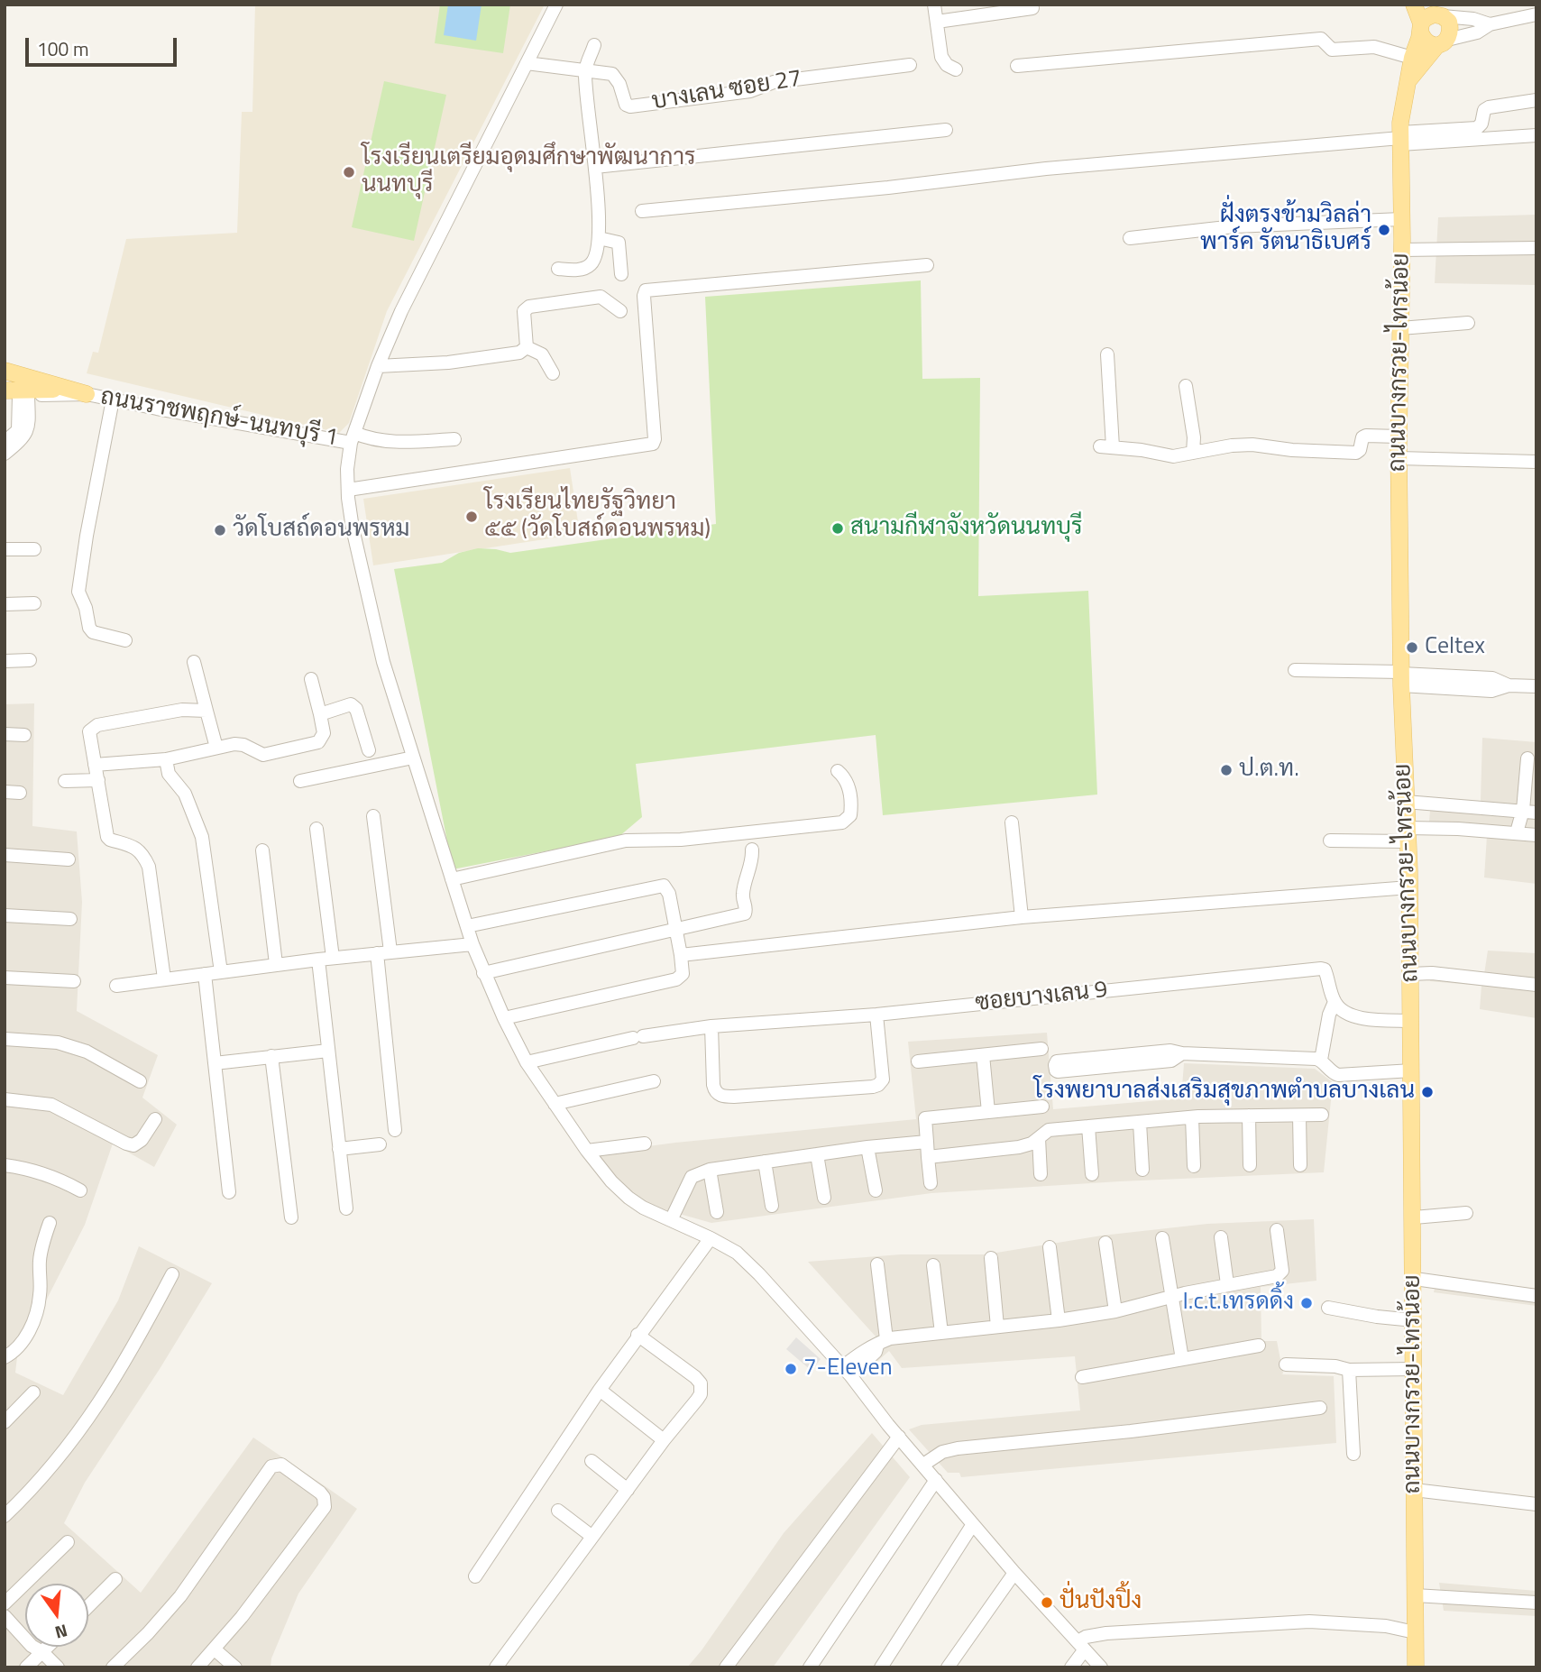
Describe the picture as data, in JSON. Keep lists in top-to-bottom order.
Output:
{
  "streets": {
    "main road": ["ถนนบางกรวย-ไทรน้อย", "ถนนราชพฤกษ์-นนทบุรี 1"],
    "street": ["บางเลน ซอย 27", "ซอยบางเลน 9"]
  },
  "places": [
    "โรงเรียนเตรียมอุดมศึกษาพัฒนาการ นนทบุรี",
    "ฝั่งตรงข้ามวิลล่า พาร์ค รัตนาธิเบศร์",
    "โรงเรียนไทยรัฐวิทยา ๕๕ (วัดโบสถ์ดอนพรหม)",
    "สนามกีฬาจังหวัดนนทบุรี",
    "วัดโบสถ์ดอนพรหม",
    "Celtex",
    "ป.ต.ท.",
    "โรงพยาบาลส่งเสริมสุขภาพตำบลบางเลน",
    "I.c.t.เทรดดิ้ง",
    "7-Eleven",
    "ปั่นปังปิ้ง"
  ],
  "scale_bar": "100 m",
  "north": "bottom"
}
